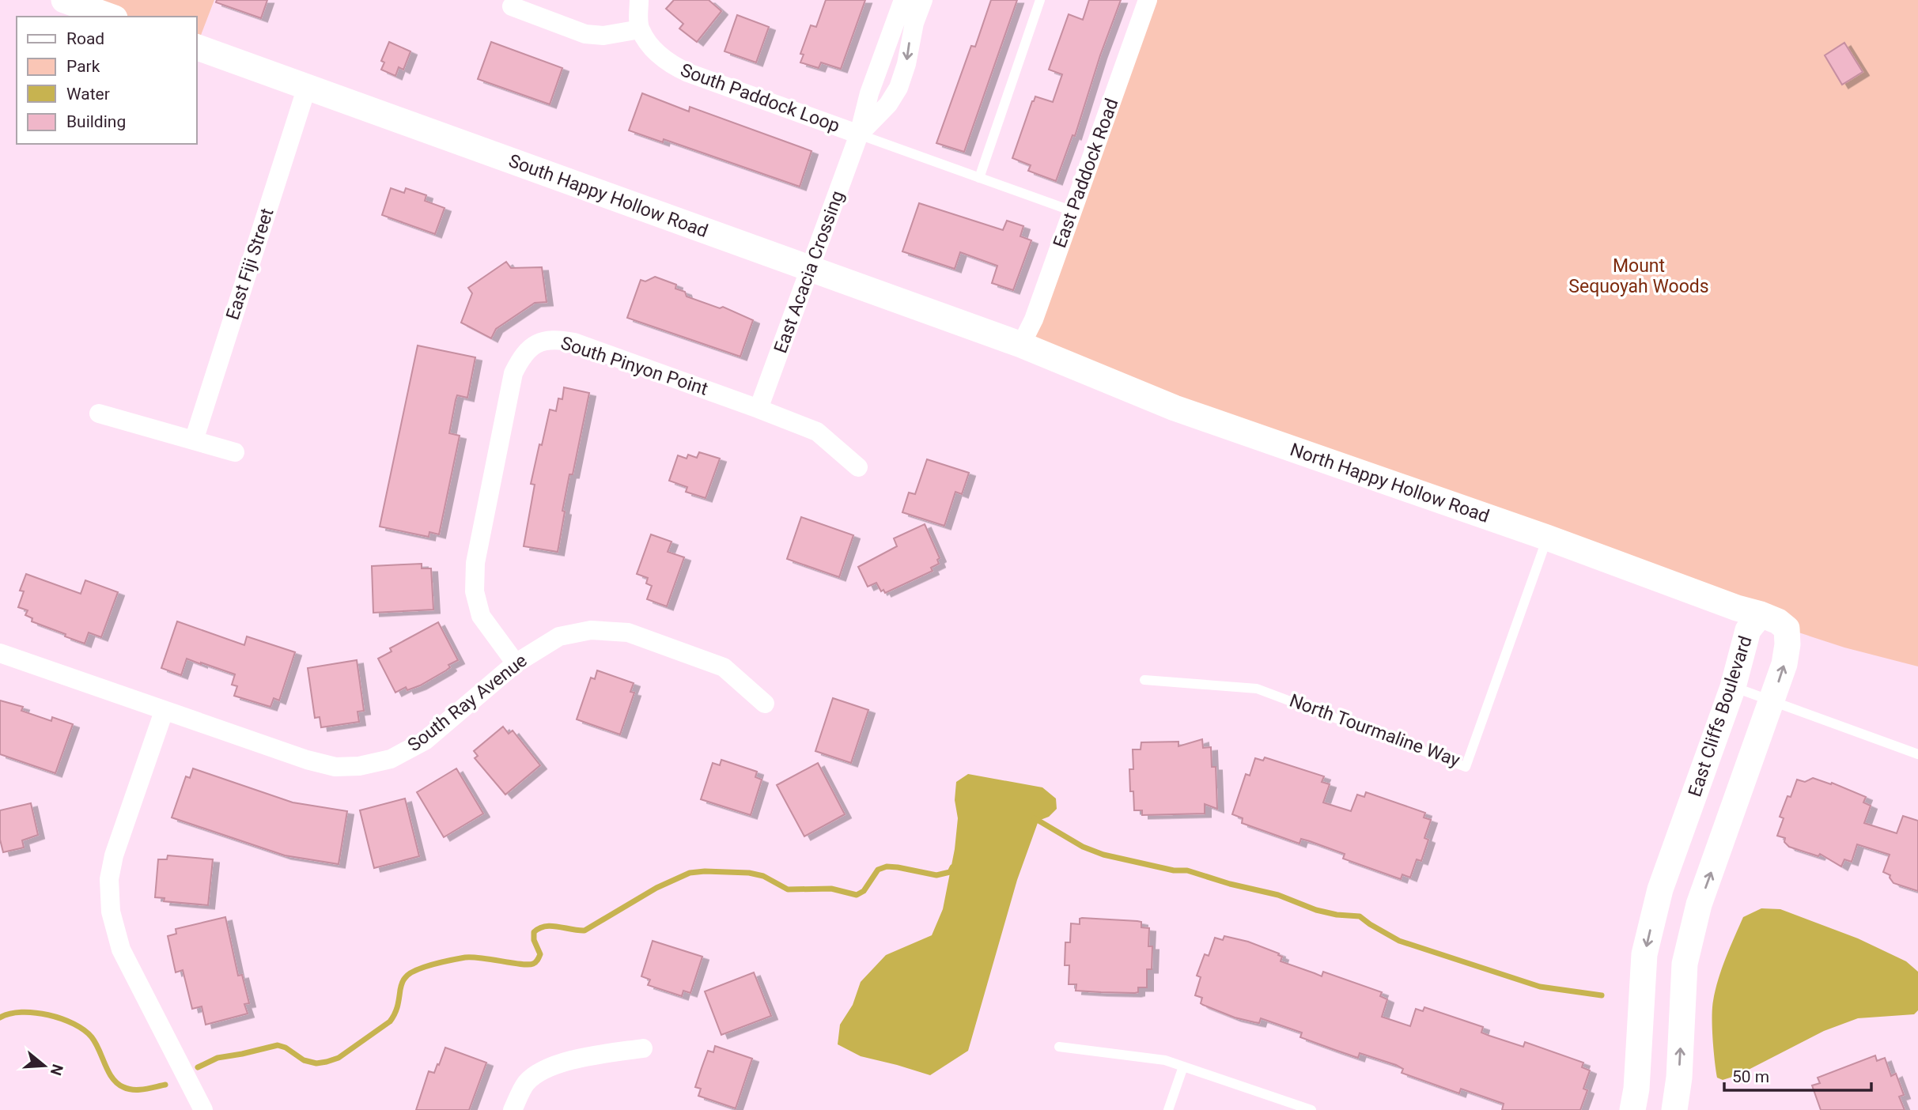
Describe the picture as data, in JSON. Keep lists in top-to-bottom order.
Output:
{
  "streets": {
    "street": [
      "South Paddock Loop",
      "East Paddock Road",
      "South Happy Hollow Road",
      "East Fiji Street",
      "East Acacia Crossing",
      "South Pinyon Point",
      "North Happy Hollow Road",
      "South Ray Avenue",
      "East Cliffs Boulevard"
    ],
    "lane": ["North Tourmaline Way"]
  },
  "crossings": [
    ["South Paddock Loop", "East Acacia Crossing"],
    ["East Paddock Road", "South Happy Hollow Road"],
    ["East Paddock Road", "North Happy Hollow Road"],
    ["South Happy Hollow Road", "East Fiji Street"],
    ["South Happy Hollow Road", "East Acacia Crossing"],
    ["South Happy Hollow Road", "North Happy Hollow Road"],
    ["East Acacia Crossing", "South Pinyon Point"],
    ["South Pinyon Point", "South Ray Avenue"],
    ["North Happy Hollow Road", "East Cliffs Boulevard"],
    ["North Happy Hollow Road", "North Tourmaline Way"]
  ],
  "parks": ["Mount Sequoyah Woods"],
  "legend": [
    "Road",
    "Park",
    "Water",
    "Building"
  ],
  "scale_bar": "50 m",
  "north": "right"
}
